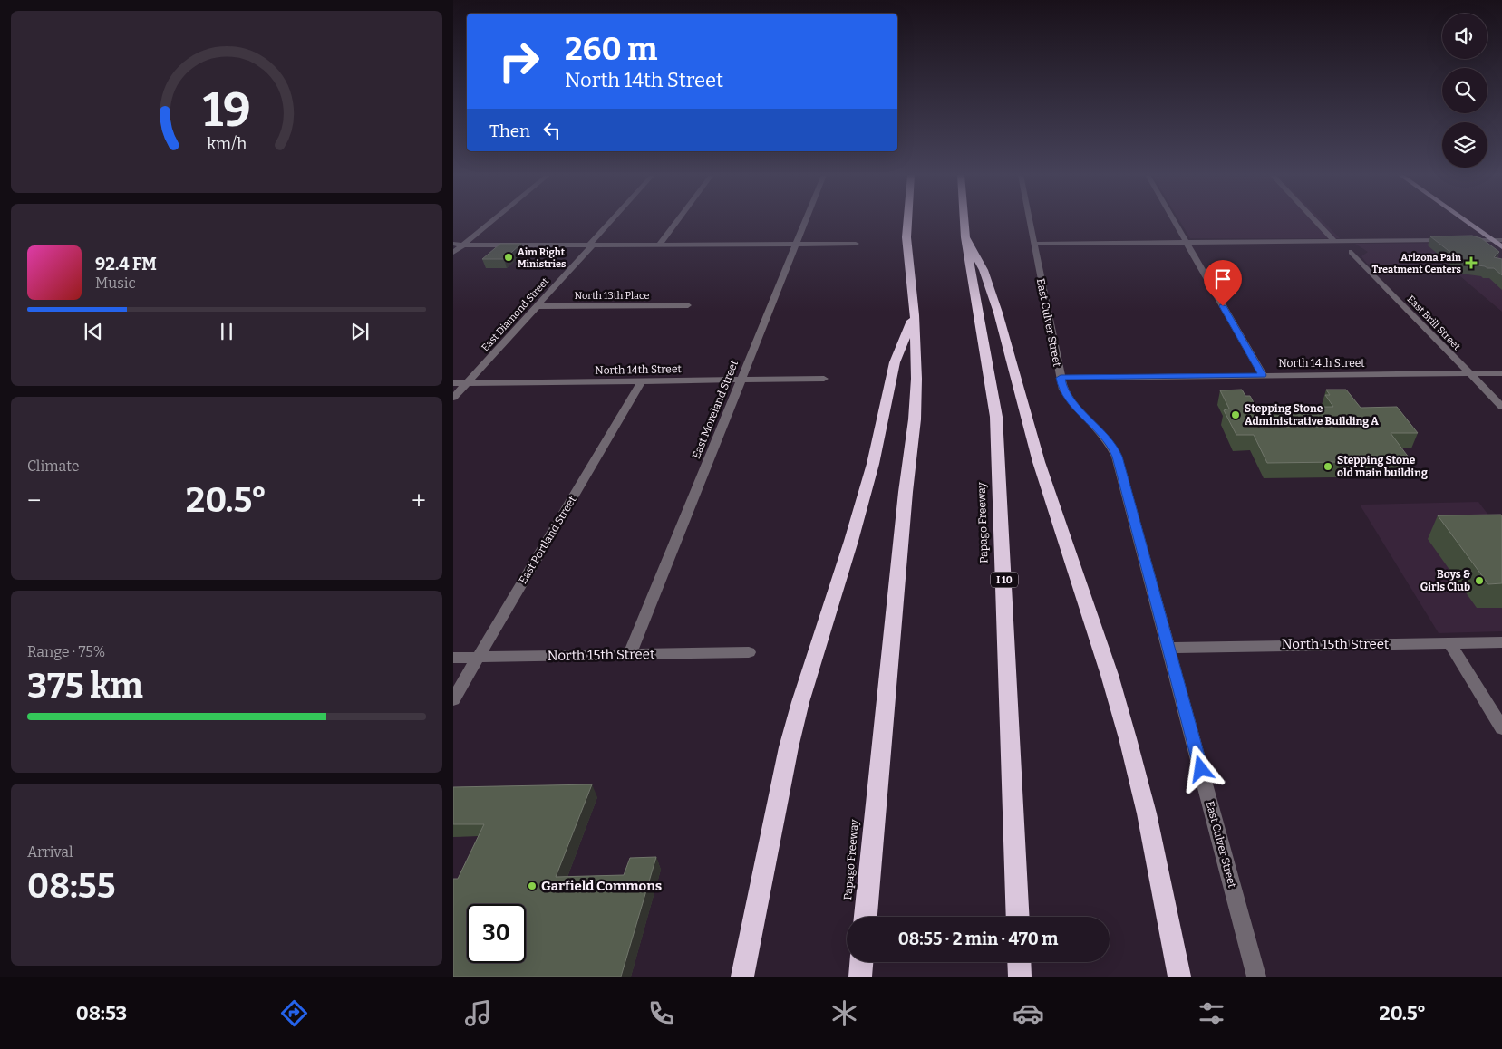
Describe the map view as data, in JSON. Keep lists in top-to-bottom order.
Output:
{
  "streets": {
    "highway": ["Papago Freeway", "I 10"],
    "street": [
      "North 13th Place",
      "East Diamond Street",
      "East Culver Street",
      "East Brill Street",
      "North 14th Street",
      "East Moreland Street",
      "East Portland Street",
      "North 15th Street"
    ]
  },
  "crossings": [
    ["North 13th Place", "East Diamond Street"],
    ["East Diamond Street", "North 14th Street"],
    ["East Culver Street", "North 14th Street"],
    ["East Culver Street", "North 15th Street"],
    ["East Brill Street", "North 14th Street"],
    ["North 14th Street", "East Moreland Street"],
    ["North 14th Street", "East Portland Street"],
    ["East Moreland Street", "North 15th Street"],
    ["East Portland Street", "North 15th Street"]
  ],
  "places": {
    "other": [
      "Aim Right Ministries",
      "Stepping Stone Administrative Building A",
      "Stepping Stone old main building",
      "Boys & Girls Club",
      "Garfield Commons"
    ],
    "health": ["Arizona Pain Treatment Centers"]
  },
  "page": {
    "turn": ["260 m", "North 14th Street"],
    "then": "Then",
    "song": ["92.4 FM", "Music"],
    "tile": [
      "Climate",
      ["Range · 75%", "375 km"],
      ["Arrival", "08:55"]
    ],
    "heat": ["−", "20.5°", "+"],
    "limit": "30",
    "trip": "08:55 · 2 min · 470 m",
    "tabs": ["08:53", "20.5°"],
    "gauge": ["19", "km/h"]
  }
}
